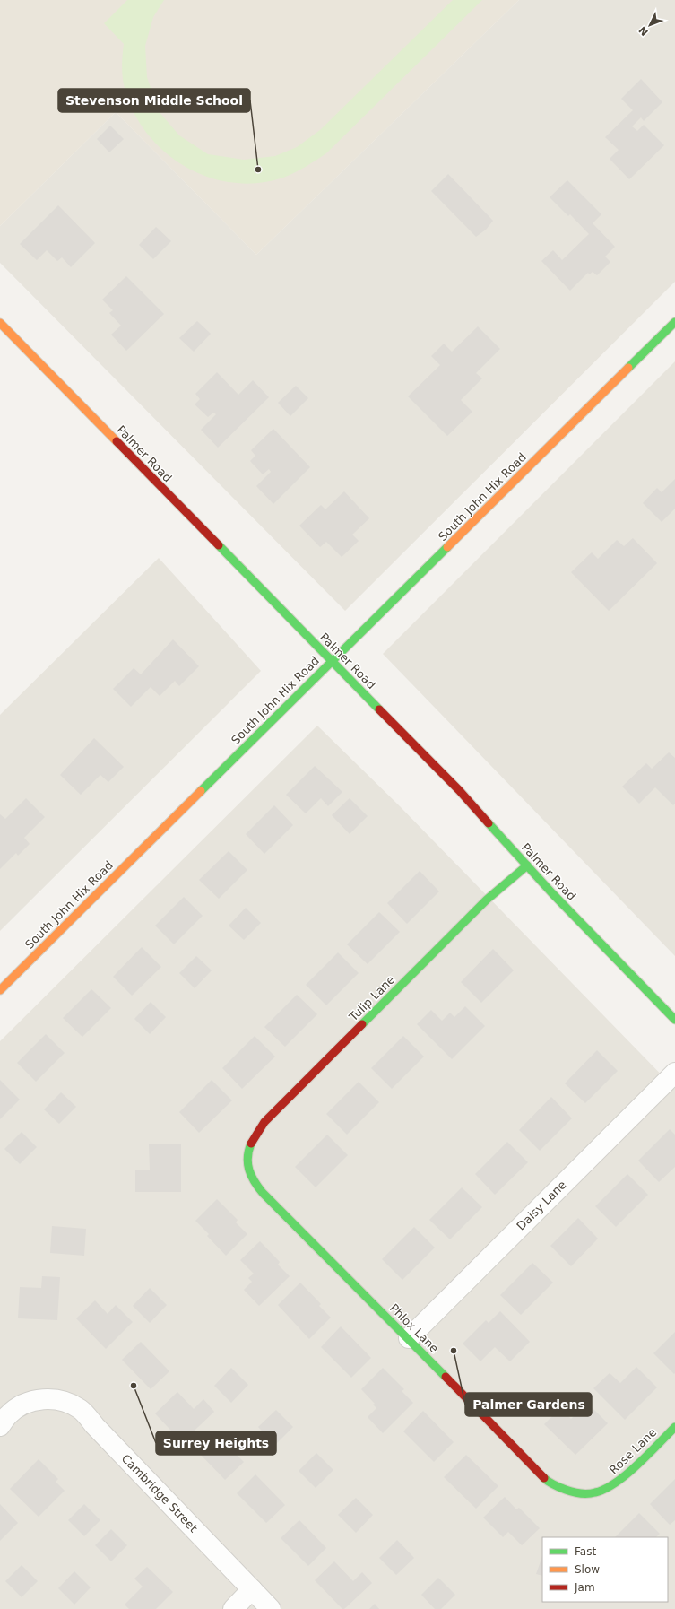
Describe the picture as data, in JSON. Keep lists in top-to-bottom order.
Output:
{
  "streets": {
    "street": [
      "Palmer Road",
      "South John Hix Road",
      "Tulip Lane",
      "Daisy Lane",
      "Phlox Lane",
      "Rose Lane",
      "Cambridge Street"
    ]
  },
  "crossings": [
    ["Palmer Road", "South John Hix Road"],
    ["Palmer Road", "Tulip Lane"],
    ["Tulip Lane", "Phlox Lane"],
    ["Daisy Lane", "Phlox Lane"],
    ["Phlox Lane", "Rose Lane"]
  ],
  "places": ["Stevenson Middle School", "Palmer Gardens", "Surrey Heights"],
  "legend": ["Fast", "Slow", "Jam"],
  "north": "bottom left"
}
